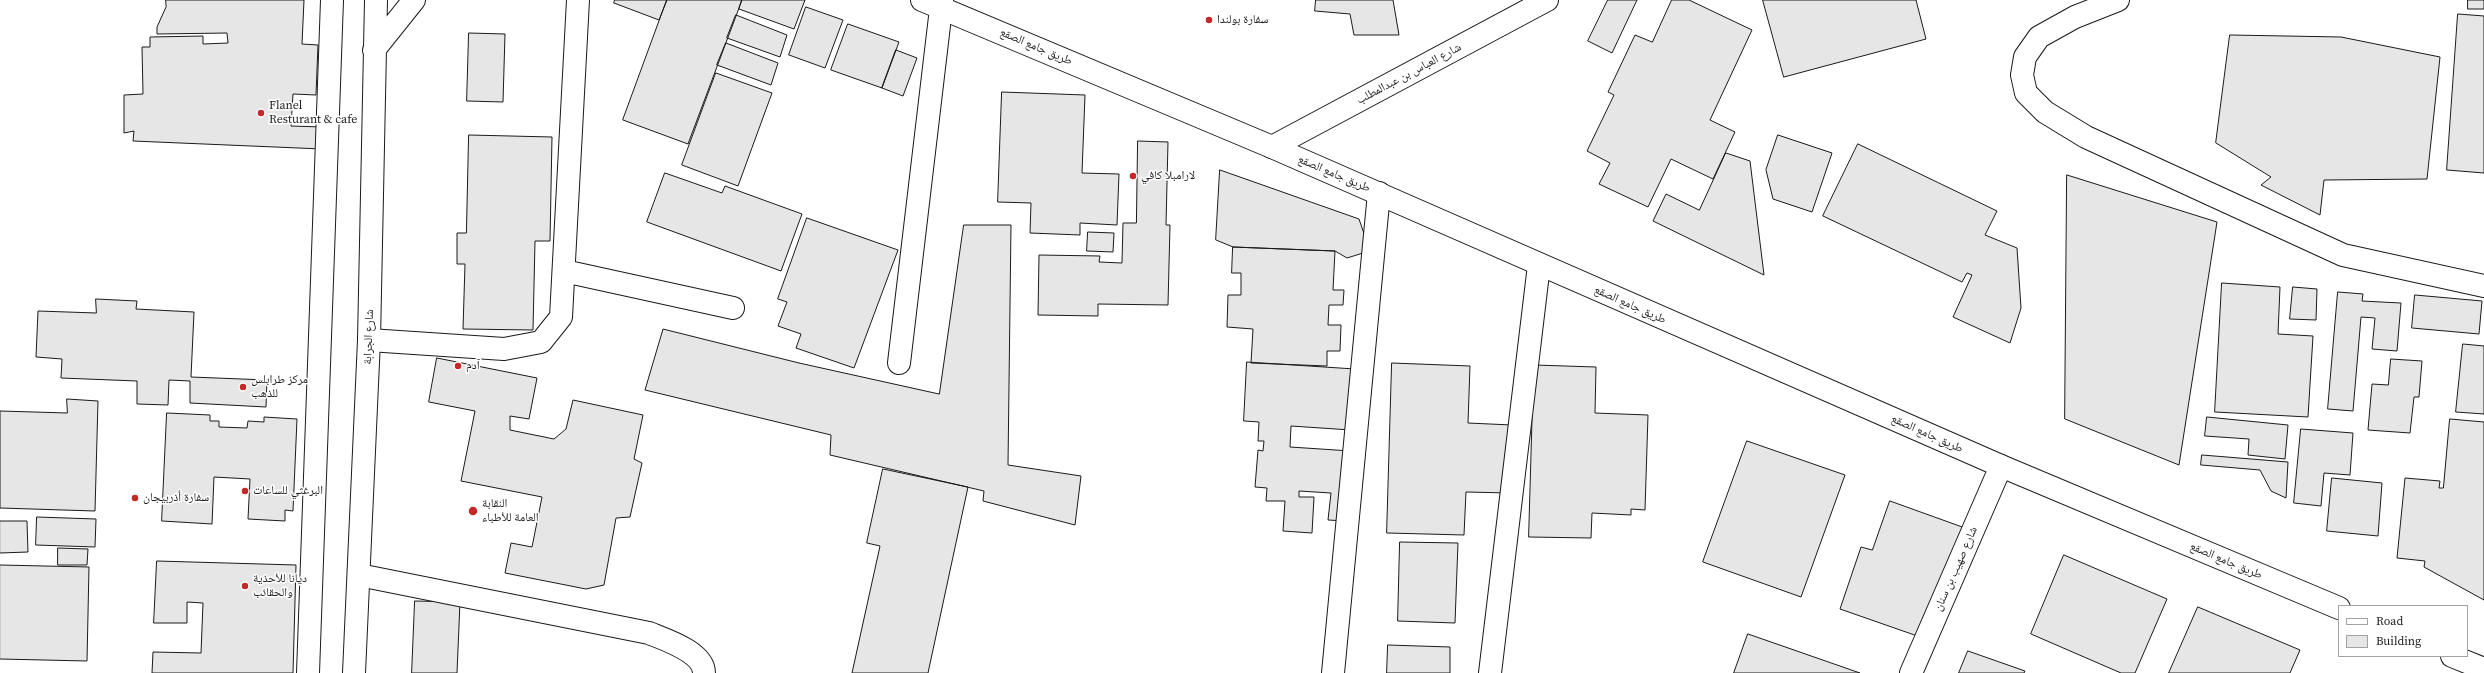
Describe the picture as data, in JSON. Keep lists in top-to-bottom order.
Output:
{
  "streets": {
    "main road": [
      "طريق جامع الصقع",
      "شارع العباس بن عبدالمطلب",
      "شارع الجرابة",
      "شارع صهيب بن سنان"
    ]
  },
  "crossings": [
    ["طريق جامع الصقع", "شارع العباس بن عبدالمطلب"],
    ["طريق جامع الصقع", "شارع صهيب بن سنان"]
  ],
  "places": [
    "سفارة بولندا",
    "Flanel Resturant & cafe",
    "لارامبلا كافي",
    "آدم",
    "مركز طرابلس للذهب",
    "البرغثي للساعات",
    "سفارة أذربيجان",
    "النقابة العامة للأطباء",
    "ديانا للأحذية والحقائب"
  ],
  "legend": ["Road", "Building"]
}
